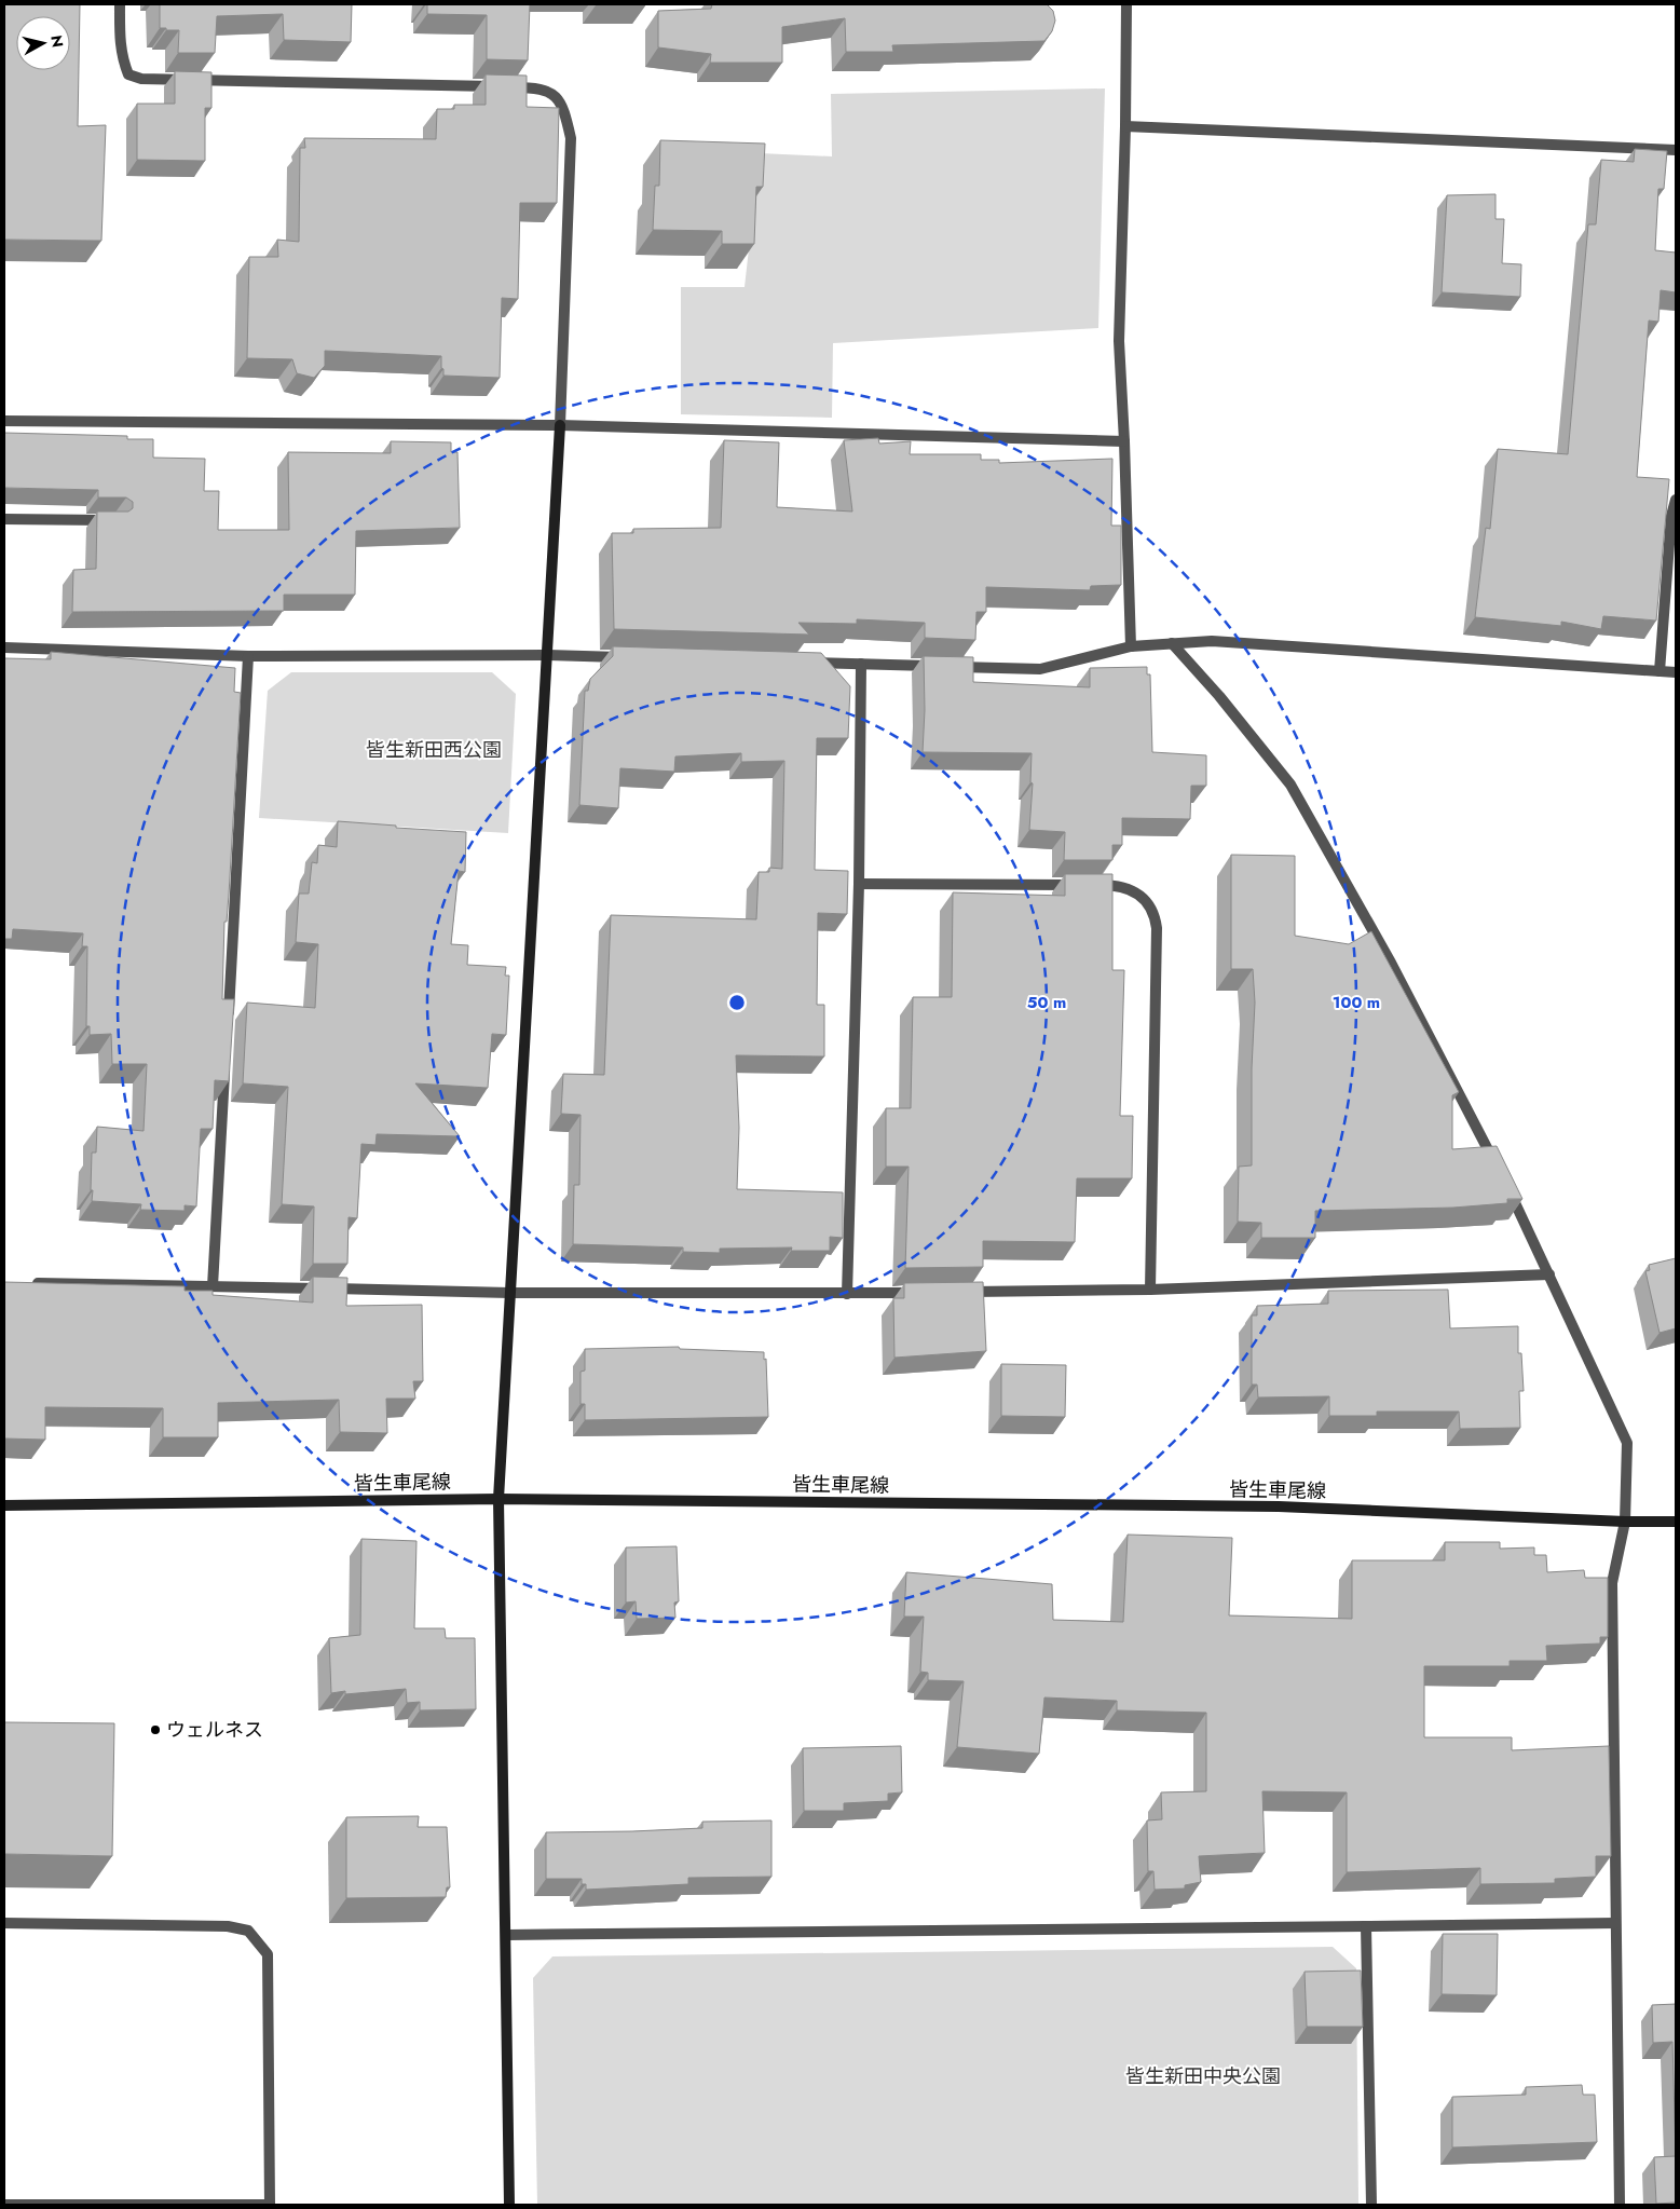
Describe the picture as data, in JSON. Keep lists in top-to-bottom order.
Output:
{
  "streets": {
    "street": ["皆生車尾線"]
  },
  "parks": ["皆生新田西公園", "皆生新田中央公園"],
  "places": ["ウェルネス"],
  "north": "right",
  "rings": ["50 m", "100 m"]
}
